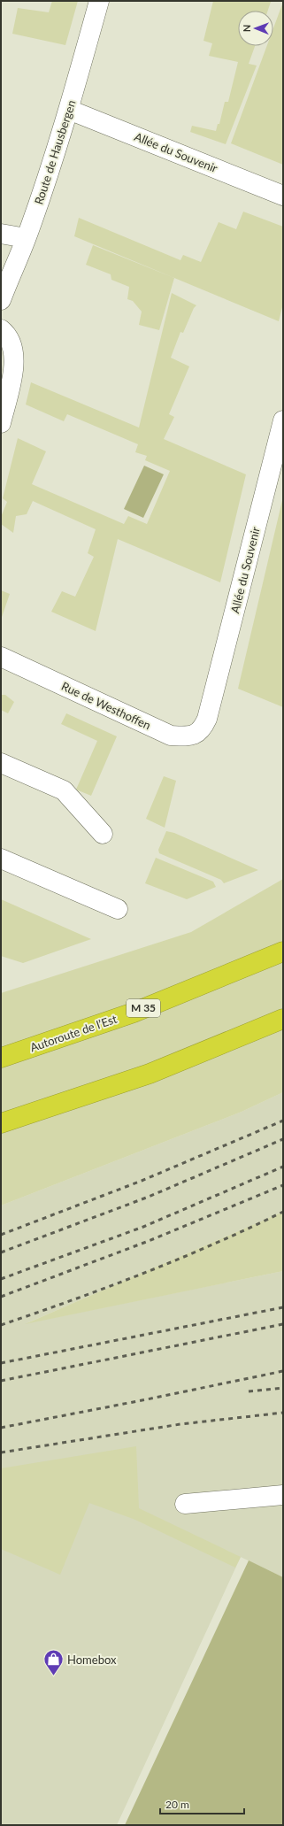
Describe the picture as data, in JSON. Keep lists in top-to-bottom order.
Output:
{
  "streets": {
    "highway": ["M 35", "Autoroute de l’Est"],
    "street": ["Route de Hausbergen", "Allée du Souvenir", "Rue de Westhoffen"]
  },
  "crossings": [
    ["Route de Hausbergen", "Allée du Souvenir"],
    ["Allée du Souvenir", "Rue de Westhoffen"]
  ],
  "places": {
    "shop": ["Homebox"]
  },
  "scale_bar": "20 m",
  "north": "left"
}
